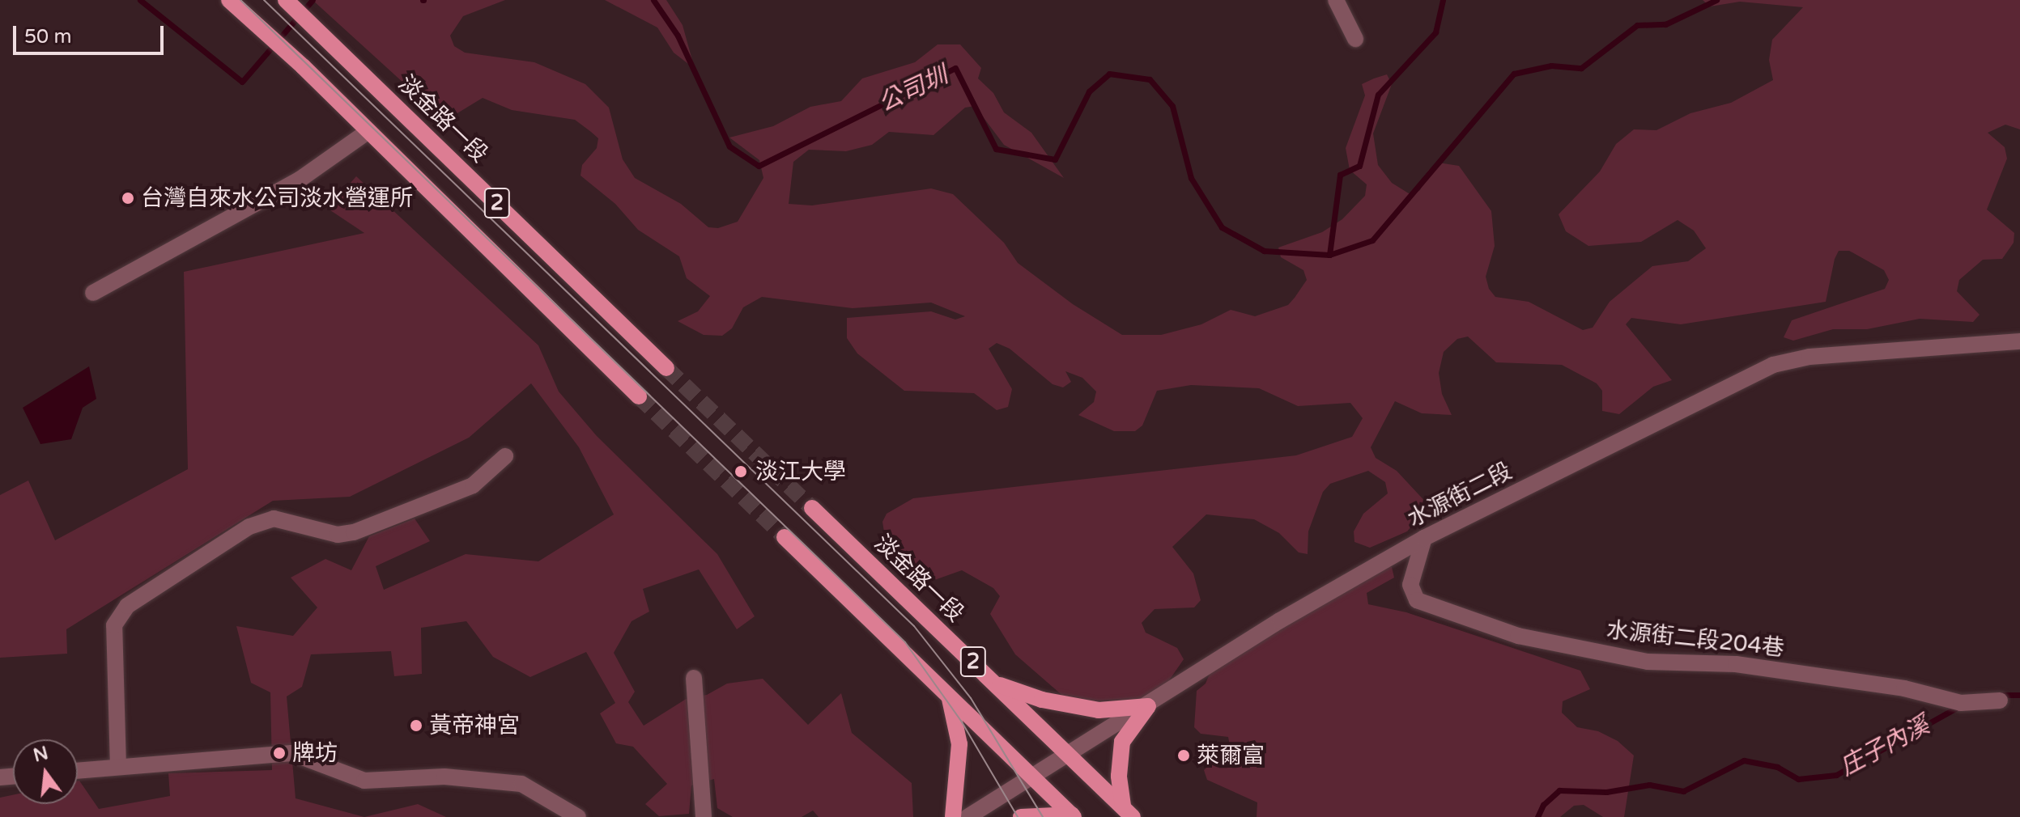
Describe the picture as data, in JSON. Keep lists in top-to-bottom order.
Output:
{
  "streets": {
    "main road": ["淡金路一段", "2"],
    "street": ["水源街二段", "水源街二段204巷"]
  },
  "crossings": [
    ["淡金路一段", "水源街二段"],
    ["2", "水源街二段"],
    ["水源街二段", "水源街二段204巷"]
  ],
  "water": ["公司圳", "庄子內溪"],
  "places": [
    "台灣自來水公司淡水營運所",
    "淡江大學",
    "黃帝神宮",
    "牌坊",
    "萊爾富"
  ],
  "scale_bar": "50 m",
  "north": "top"
}
